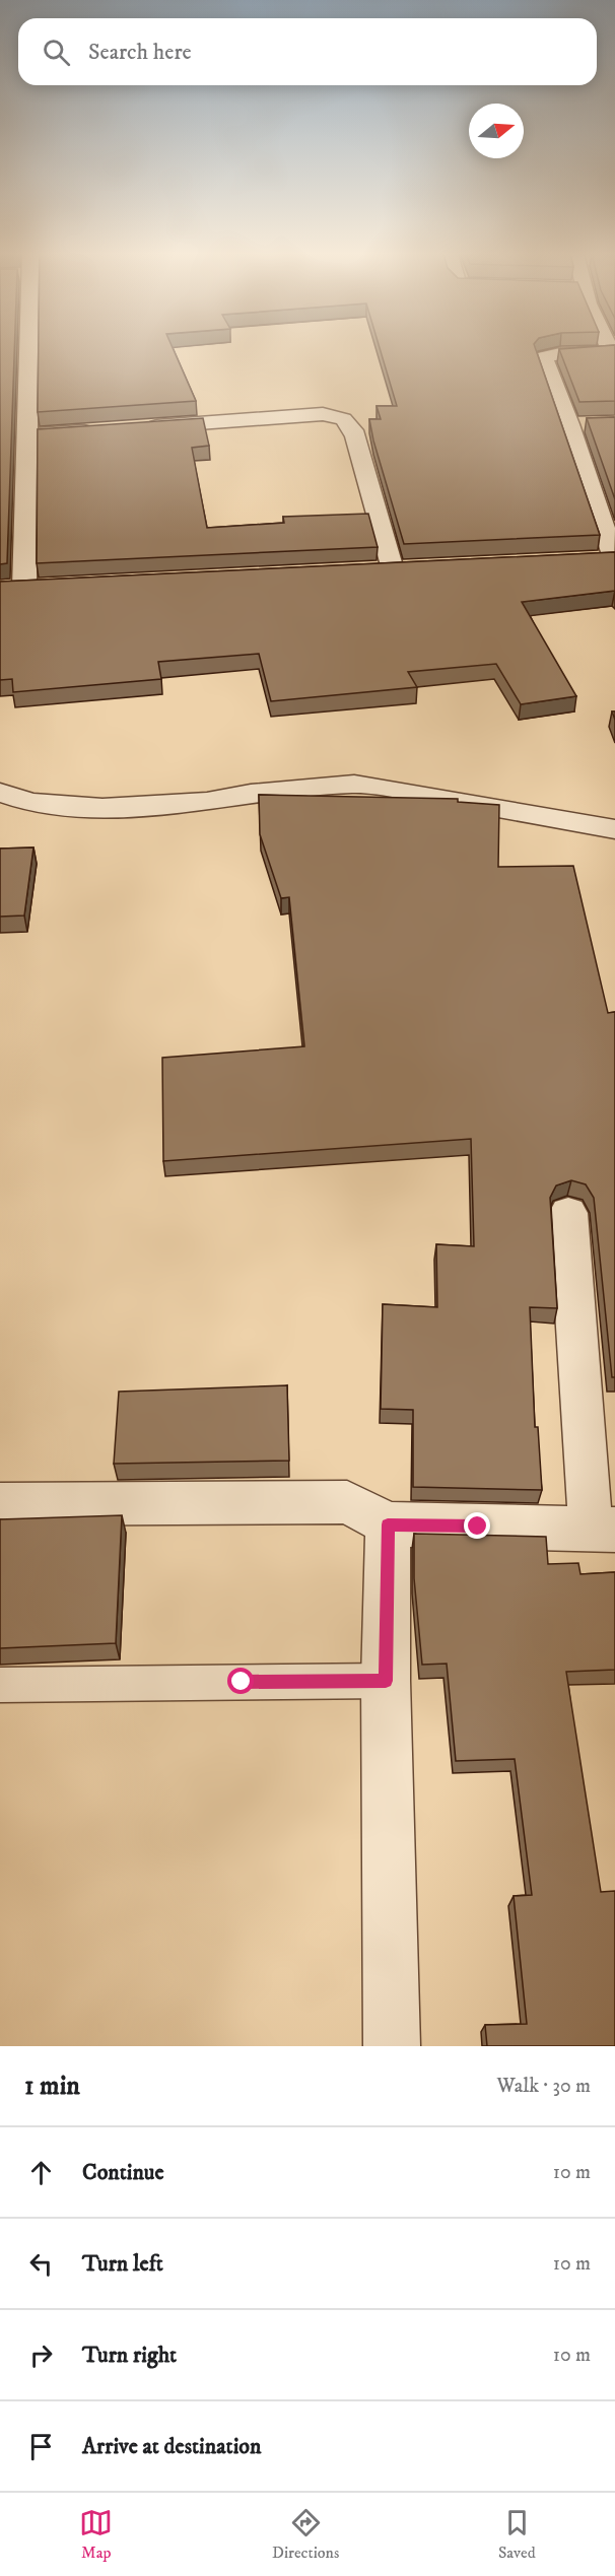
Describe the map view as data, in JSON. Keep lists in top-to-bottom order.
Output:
{
  "north": "right",
  "page": {
    "search": "Search here",
    "heading": ["1 min", "Walk · 30 m"],
    "list": [
      ["Continue", "10 m"],
      ["Turn left", "10 m"],
      ["Turn right", "10 m"],
      "Arrive at destination"
    ],
    "nav": ["Map", "Directions", "Saved"]
  }
}
